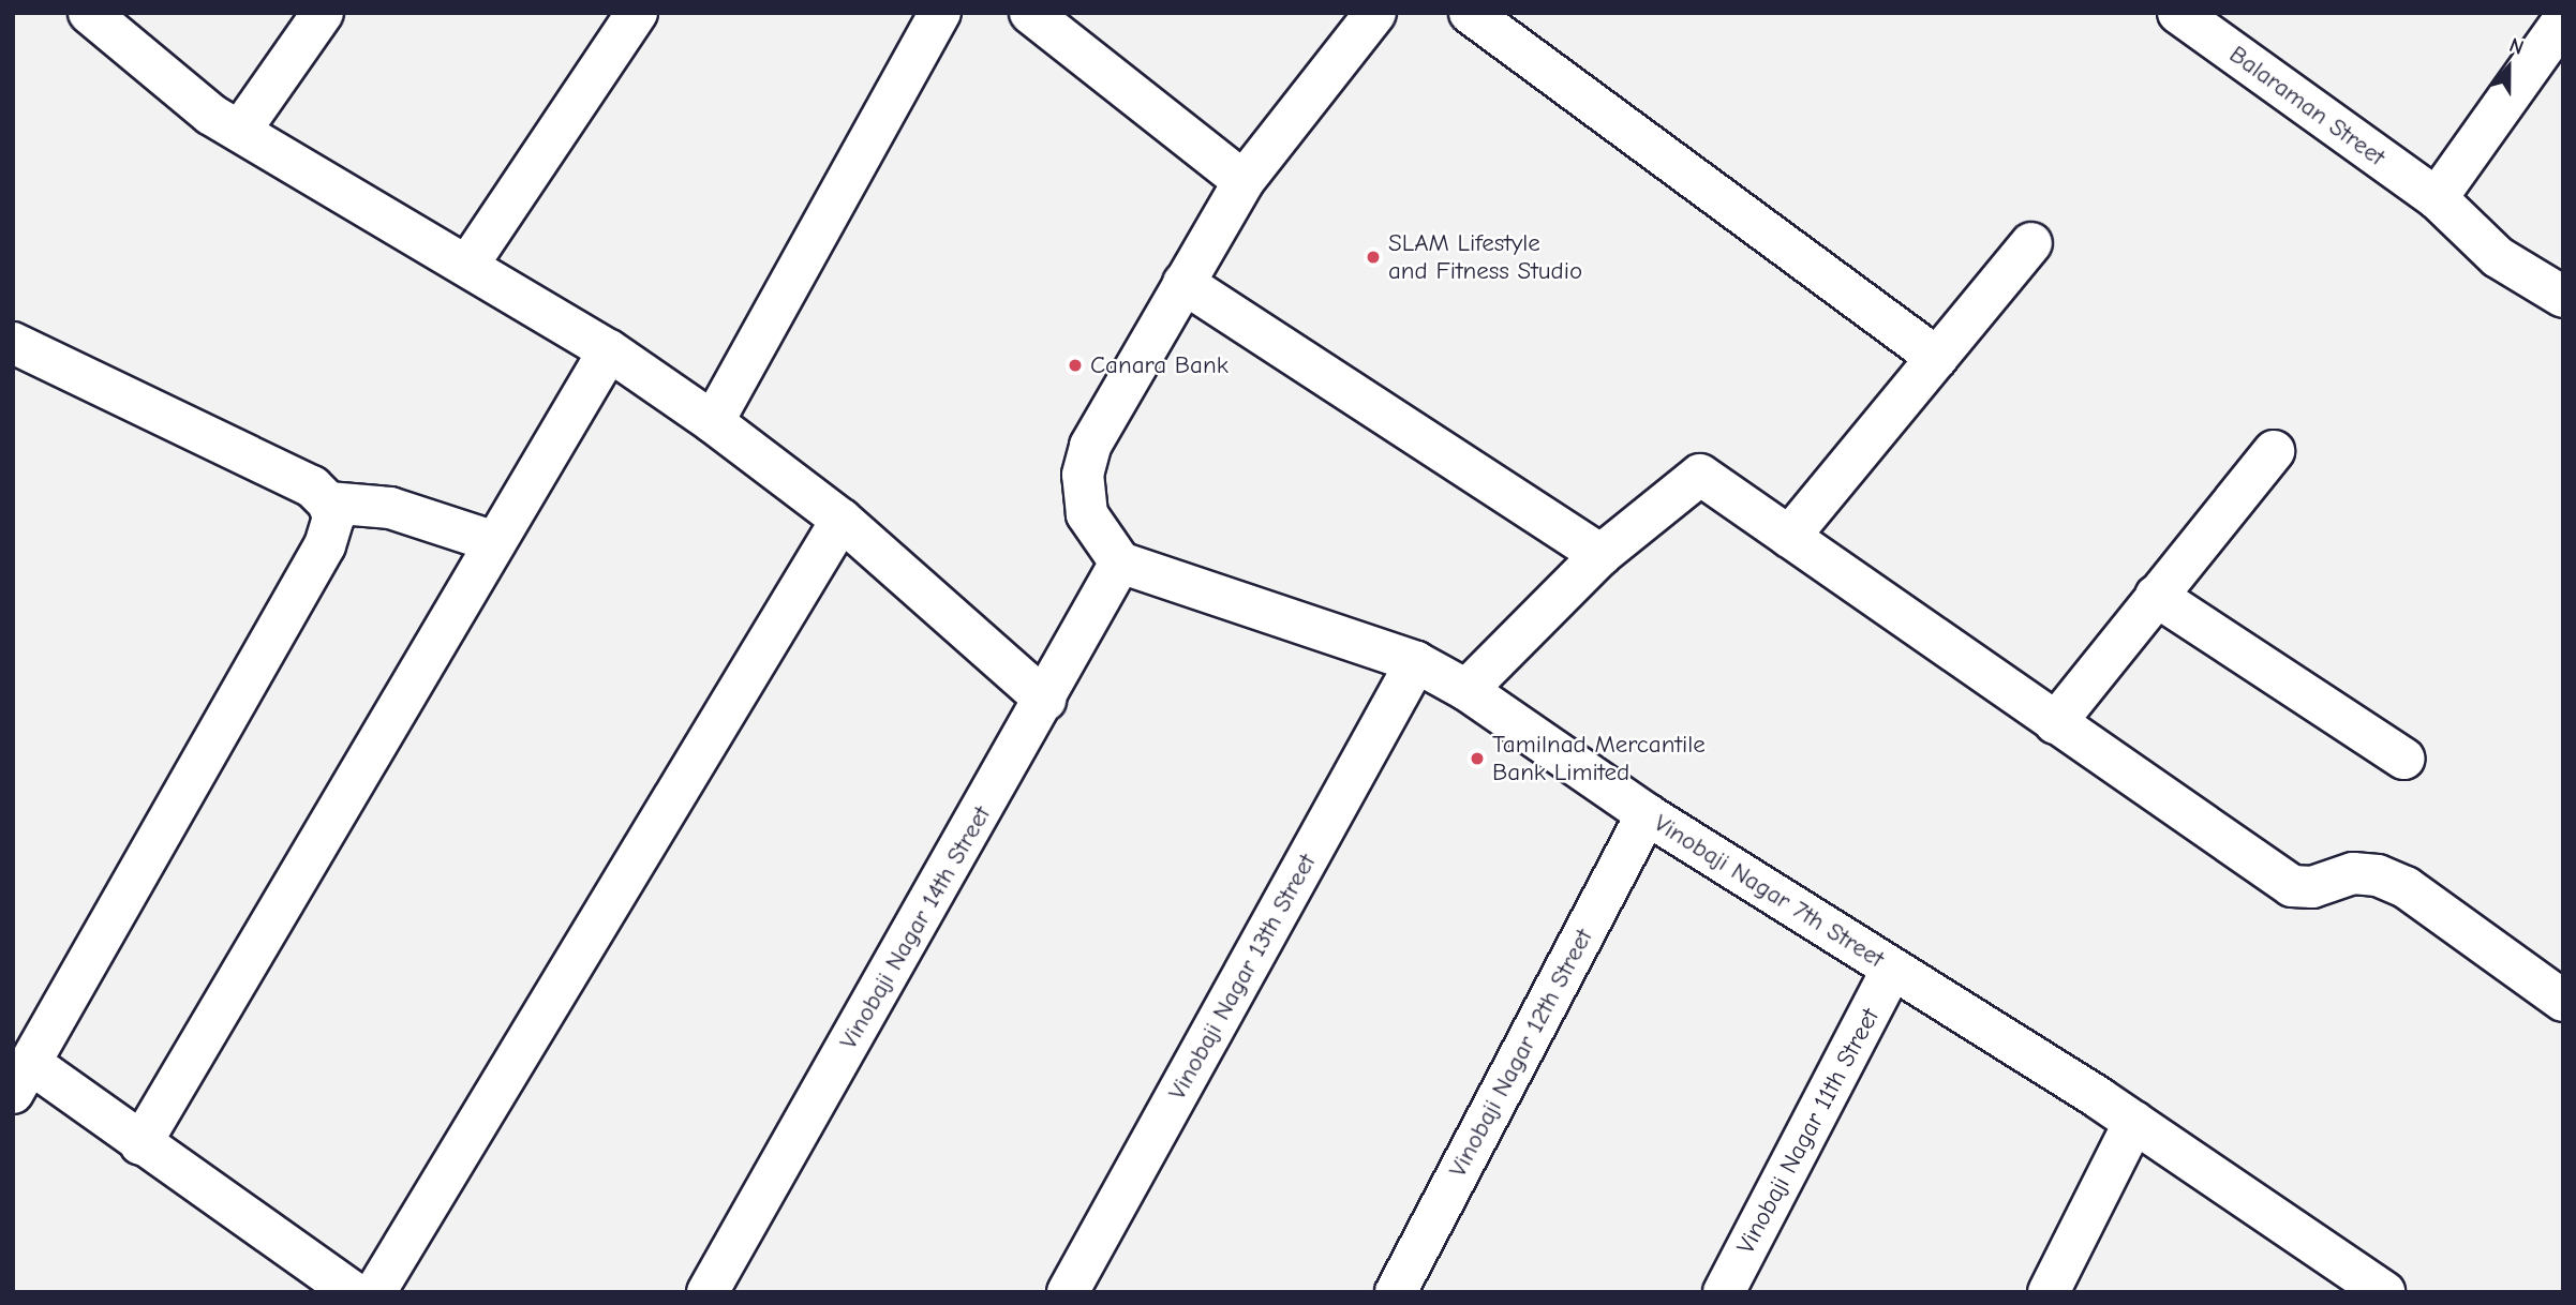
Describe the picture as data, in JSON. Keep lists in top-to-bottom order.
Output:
{
  "streets": {
    "street": [
      "Balaraman Street",
      "Vinobaji Nagar 7th Street",
      "Vinobaji Nagar 14th Street",
      "Vinobaji Nagar 13th Street",
      "Vinobaji Nagar 12th Street",
      "Vinobaji Nagar 11th Street"
    ]
  },
  "crossings": [
    ["Vinobaji Nagar 7th Street", "Vinobaji Nagar 14th Street"],
    ["Vinobaji Nagar 7th Street", "Vinobaji Nagar 13th Street"],
    ["Vinobaji Nagar 7th Street", "Vinobaji Nagar 12th Street"],
    ["Vinobaji Nagar 7th Street", "Vinobaji Nagar 11th Street"]
  ],
  "places": ["SLAM Lifestyle and Fitness Studio", "Canara Bank", "Tamilnad Mercantile Bank Limited"],
  "north": "top"
}
